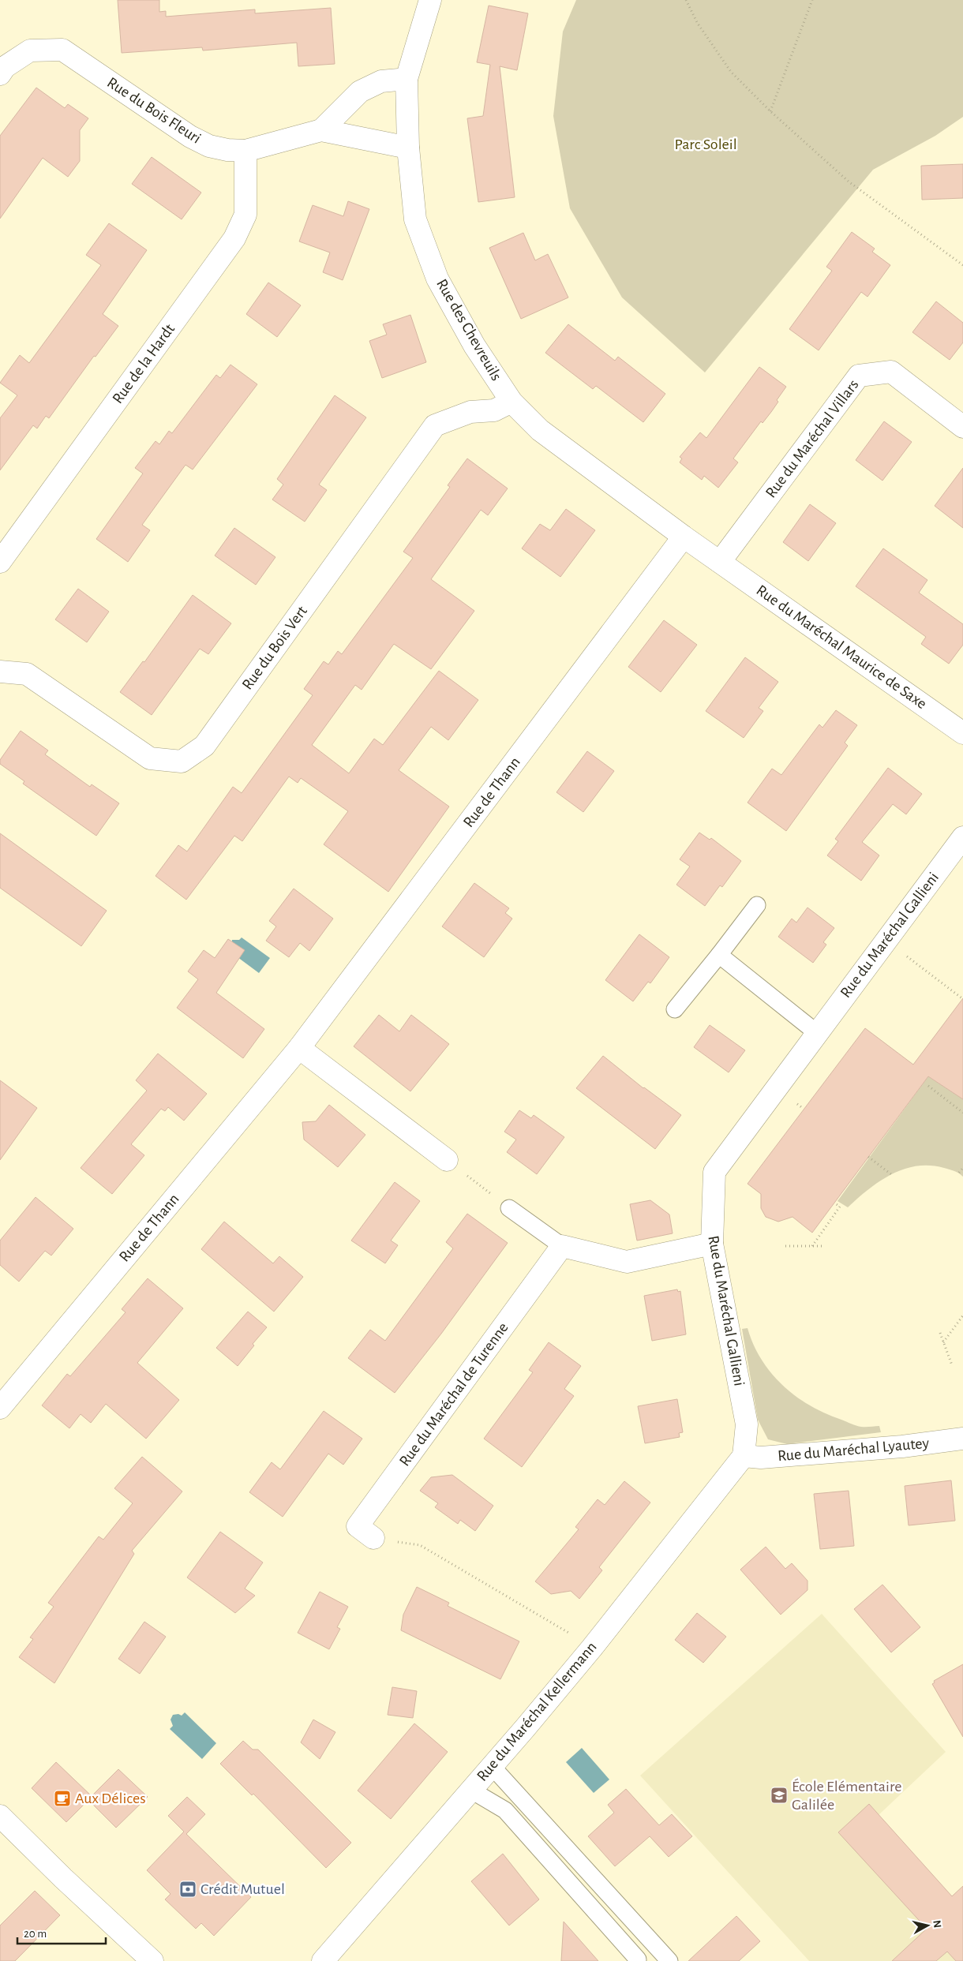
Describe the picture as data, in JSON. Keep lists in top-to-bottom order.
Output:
{
  "streets": {
    "street": [
      "Rue du Bois Fleuri",
      "Rue des Chevreuils",
      "Rue de la Hardt",
      "Rue du Maréchal Villars",
      "Rue du Maréchal Maurice de Saxe",
      "Rue du Bois Vert",
      "Rue de Thann",
      "Rue du Maréchal Gallieni",
      "Rue du Maréchal de Turenne",
      "Rue du Maréchal Lyautey",
      "Rue du Maréchal Kellermann"
    ]
  },
  "crossings": [
    ["Rue du Bois Fleuri", "Rue des Chevreuils"],
    ["Rue du Bois Fleuri", "Rue de la Hardt"],
    ["Rue des Chevreuils", "Rue du Maréchal Villars"],
    ["Rue des Chevreuils", "Rue du Maréchal Maurice de Saxe"],
    ["Rue des Chevreuils", "Rue du Bois Vert"],
    ["Rue des Chevreuils", "Rue de Thann"],
    ["Rue du Maréchal Villars", "Rue du Maréchal Maurice de Saxe"],
    ["Rue du Maréchal Gallieni", "Rue du Maréchal Lyautey"],
    ["Rue du Maréchal Gallieni", "Rue du Maréchal Kellermann"],
    ["Rue du Maréchal Lyautey", "Rue du Maréchal Kellermann"]
  ],
  "parks": ["Parc Soleil"],
  "places": {
    "school or university": ["École Elémentaire Galilée"],
    "cafe": ["Aux Délices"],
    "bank": ["Crédit Mutuel"]
  },
  "scale_bar": "20 m",
  "north": "right"
}
